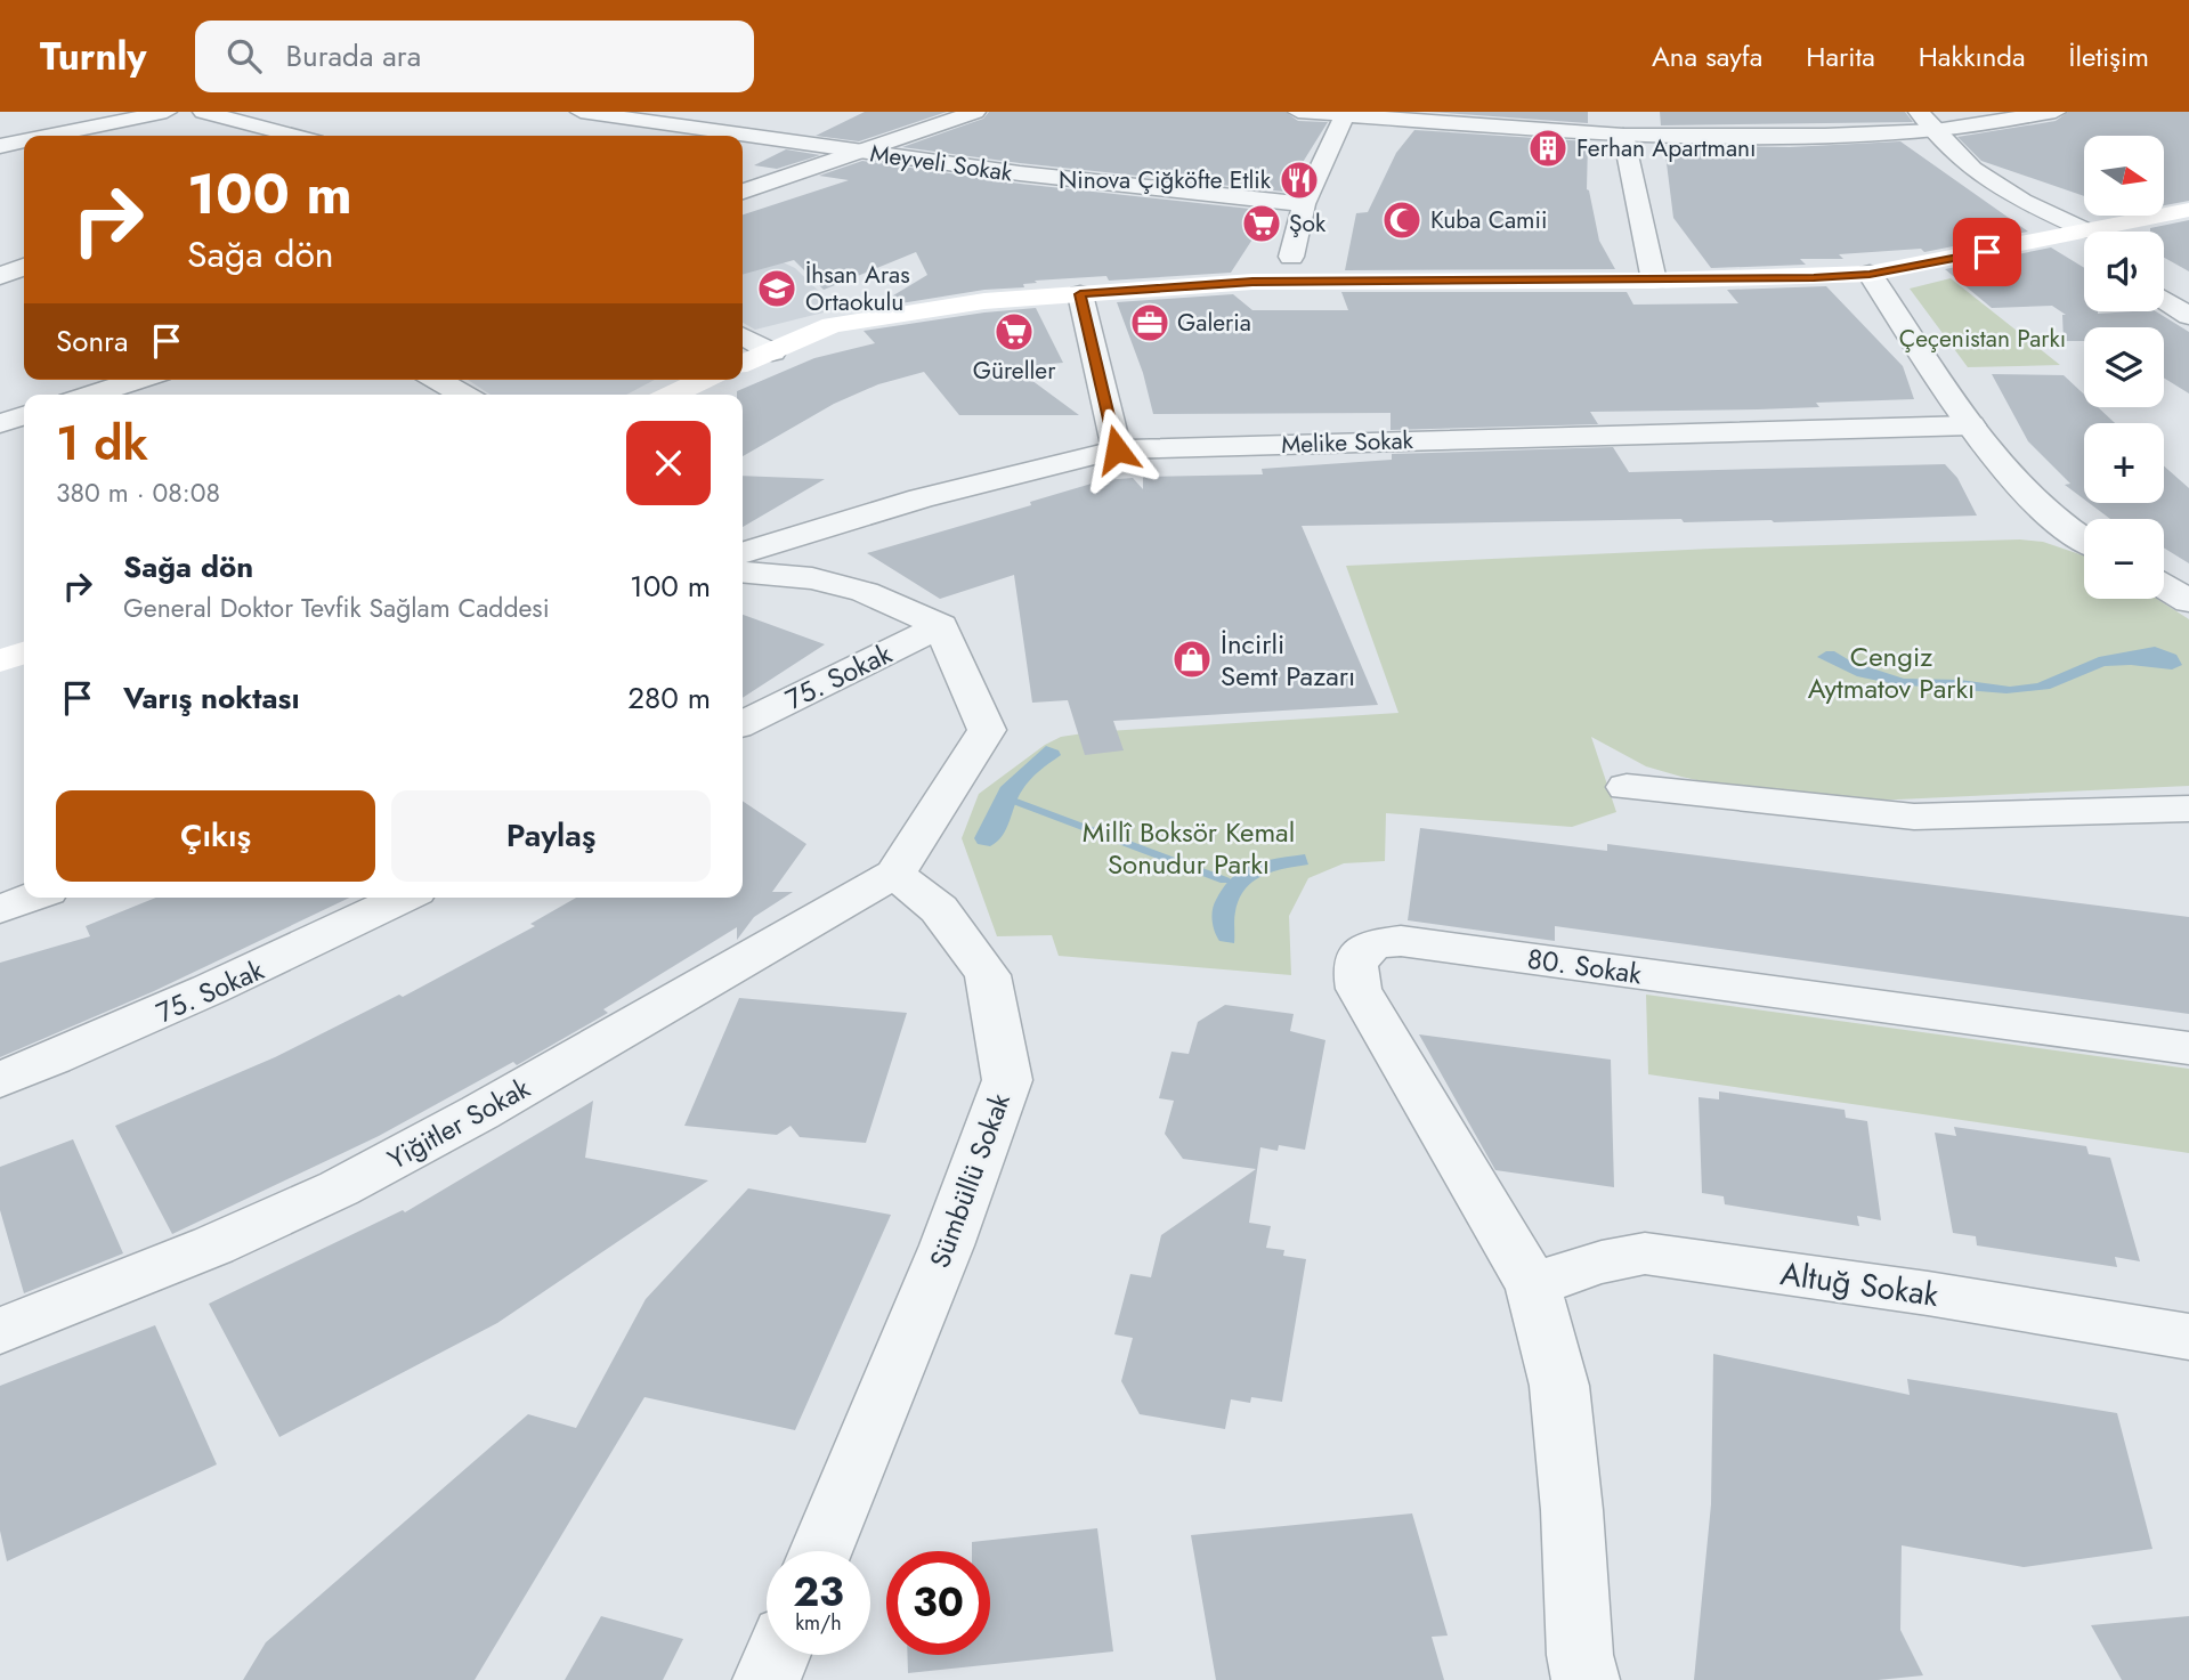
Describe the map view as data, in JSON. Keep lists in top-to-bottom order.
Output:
{
  "streets": {
    "street": [
      "Meyveli Sokak",
      "Melike Sokak",
      "75. Sokak",
      "80. Sokak",
      "Yiğitler Sokak",
      "Sümbüllü Sokak",
      "Altuğ Sokak"
    ]
  },
  "crossings": [
    ["80. Sokak", "Altuğ Sokak"],
    ["Yiğitler Sokak", "Sümbüllü Sokak"]
  ],
  "parks": ["Çeçenistan Parkı", "Cengiz Aytmatov Parkı", "Millî Boksör Kemal Sonudur Parkı"],
  "places": {
    "building": ["Ferhan Apartmanı"],
    "restaurant": ["Ninova Çiğköfte Etlik"],
    "mosque": ["Kuba Camii"],
    "supermarket": ["Şok", "Güreller"],
    "school or university": ["İhsan Aras Ortaokulu"],
    "office": ["Galeria"],
    "shop": ["İncirli Semt Pazarı"]
  },
  "north": "right",
  "page": {
    "header": "Turnly",
    "search": "Burada ara",
    "nav": [
      "Ana sayfa",
      "Harita",
      "Hakkında",
      "İletişim"
    ],
    "map_buttons": ["+", "−"],
    "turn": ["100 m", "Sağa dön"],
    "then": "Sonra",
    "heading": ["1 dk", "380 m · 08:08"],
    "list": [
      {
        "name": "Sağa dön",
        "note": "General Doktor Tevfik Sağlam Caddesi",
        "value": "100 m"
      },
      {
        "name": "Varış noktası",
        "value": "280 m"
      }
    ],
    "buttons": ["Çıkış", "Paylaş"],
    "speed": "23 km/h",
    "limit": "30"
  }
}
